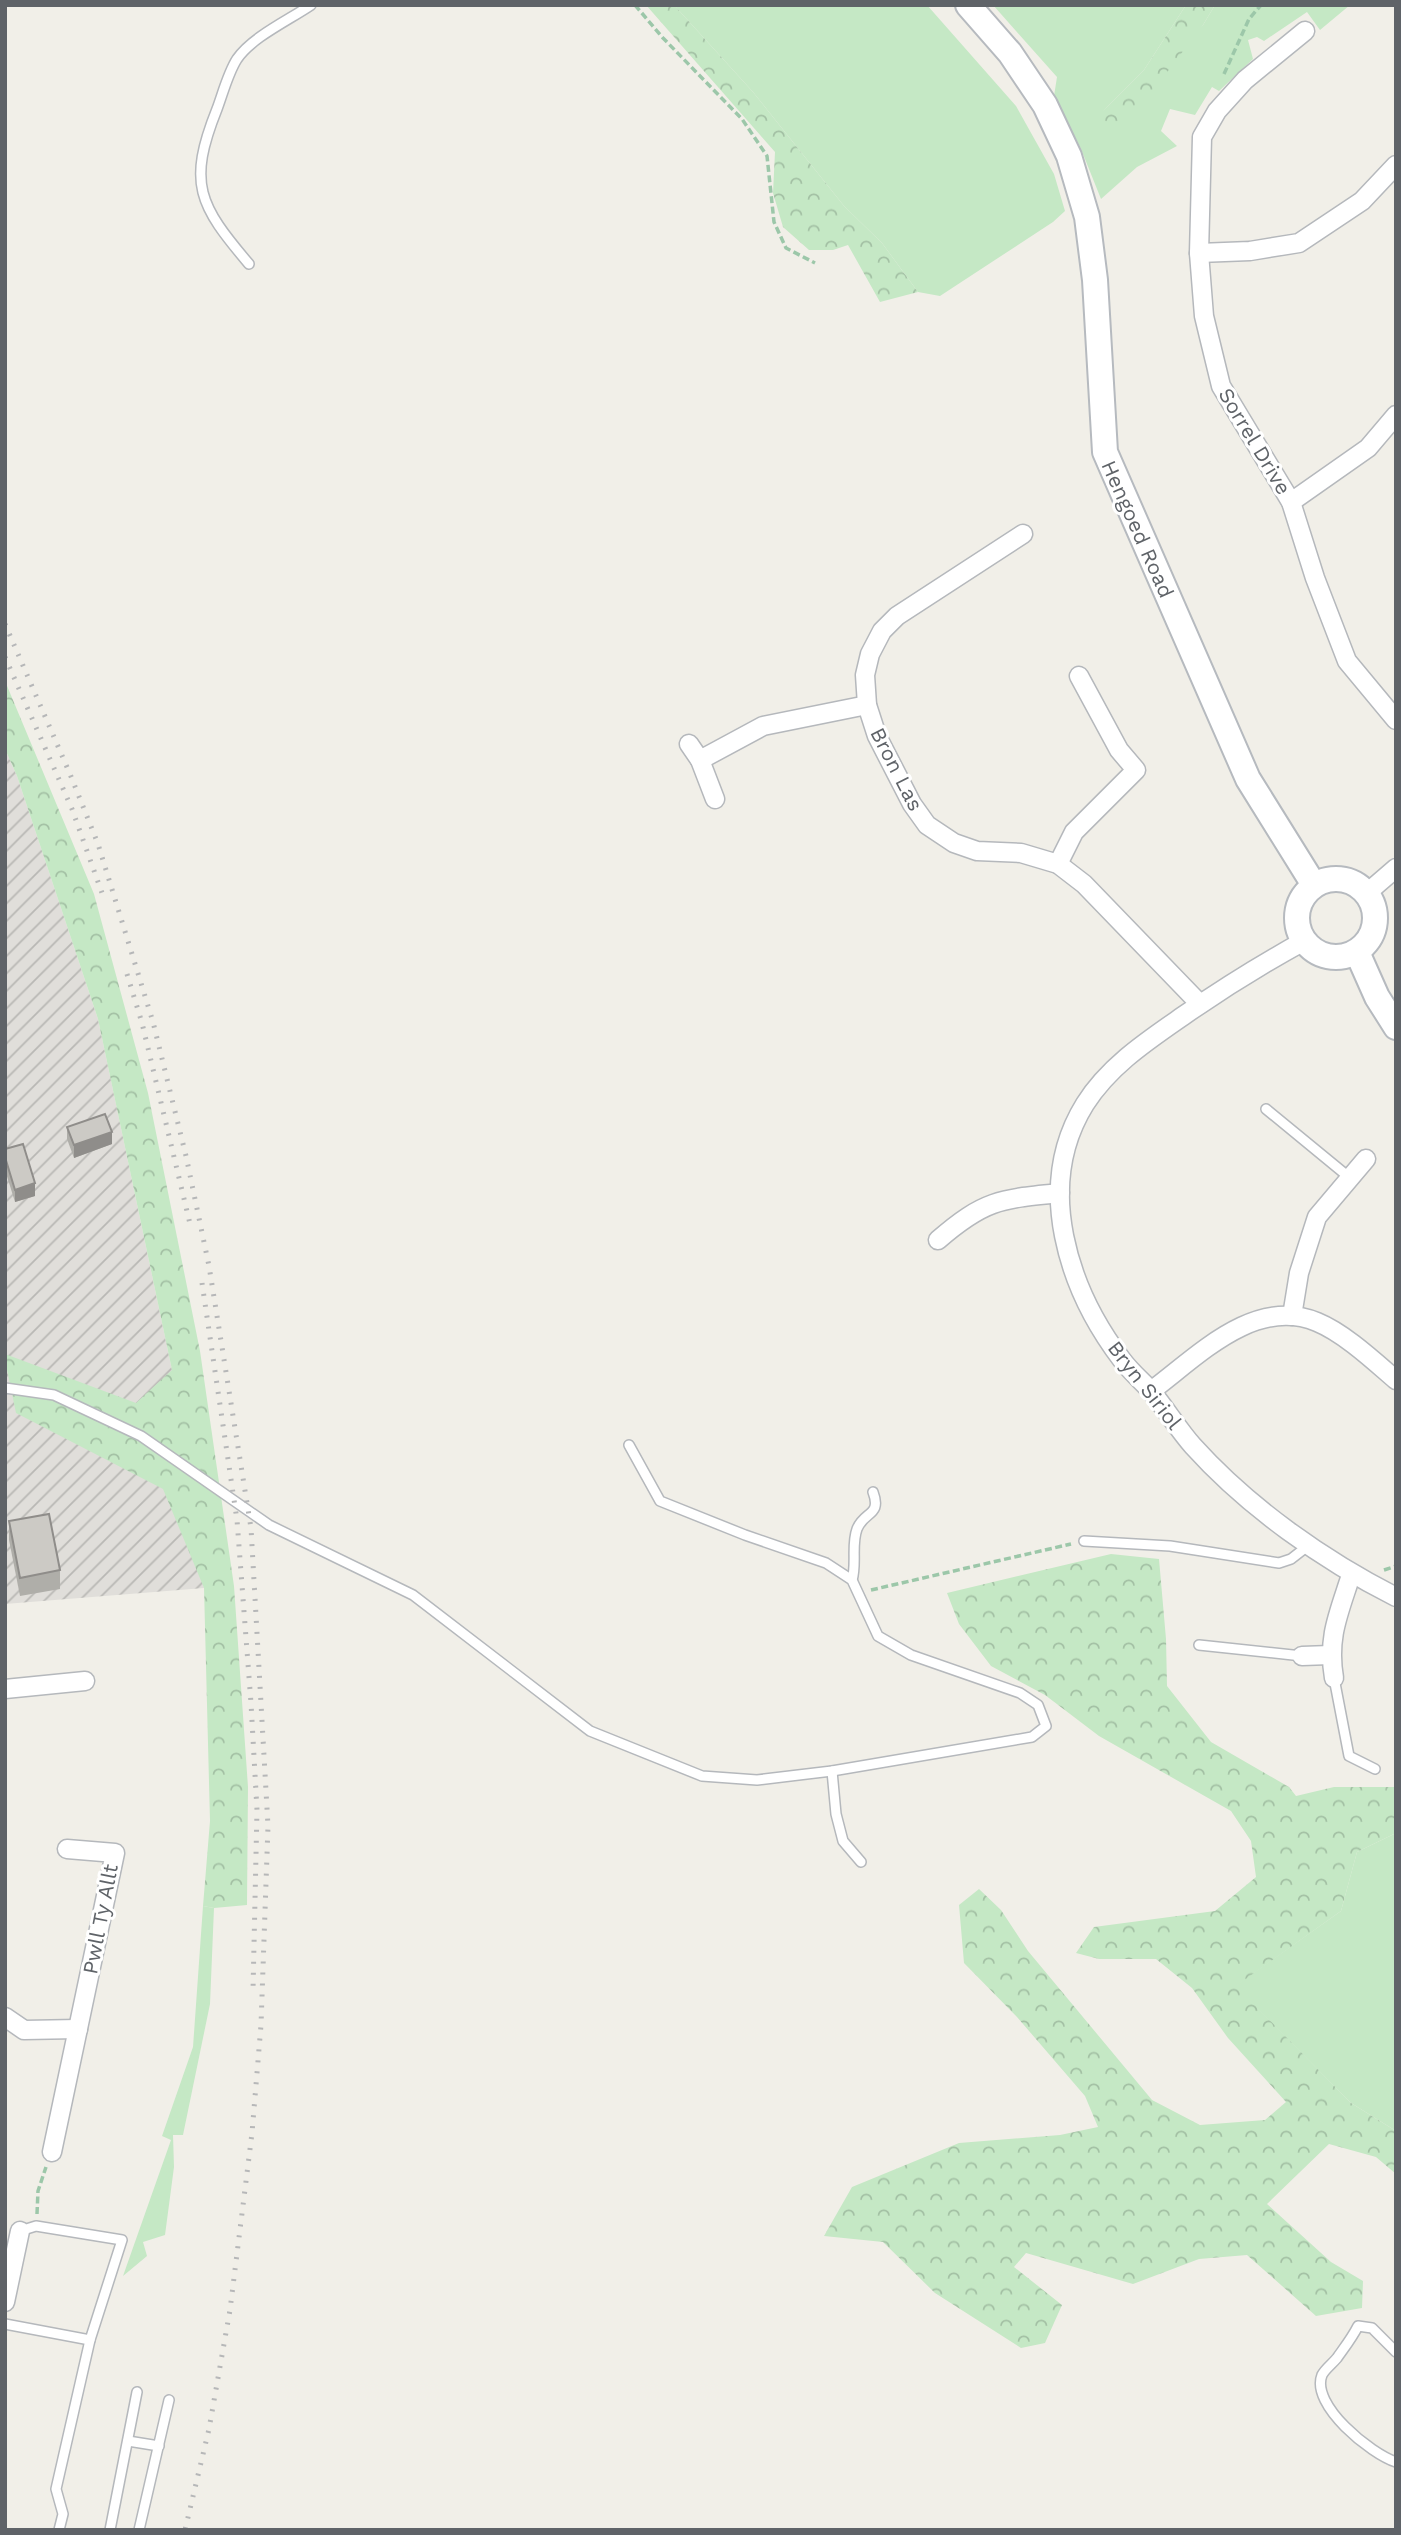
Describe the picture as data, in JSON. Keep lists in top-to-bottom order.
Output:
{
  "streets": {
    "street": [
      "Sorrel Drive",
      "Hengoed Road",
      "Bron Las",
      "Bryn Siriol",
      "Pwll Ty Allt"
    ]
  },
  "crossings": [
    ["Hengoed Road", "Bryn Siriol"],
    ["Bron Las", "Bryn Siriol"]
  ]
}
